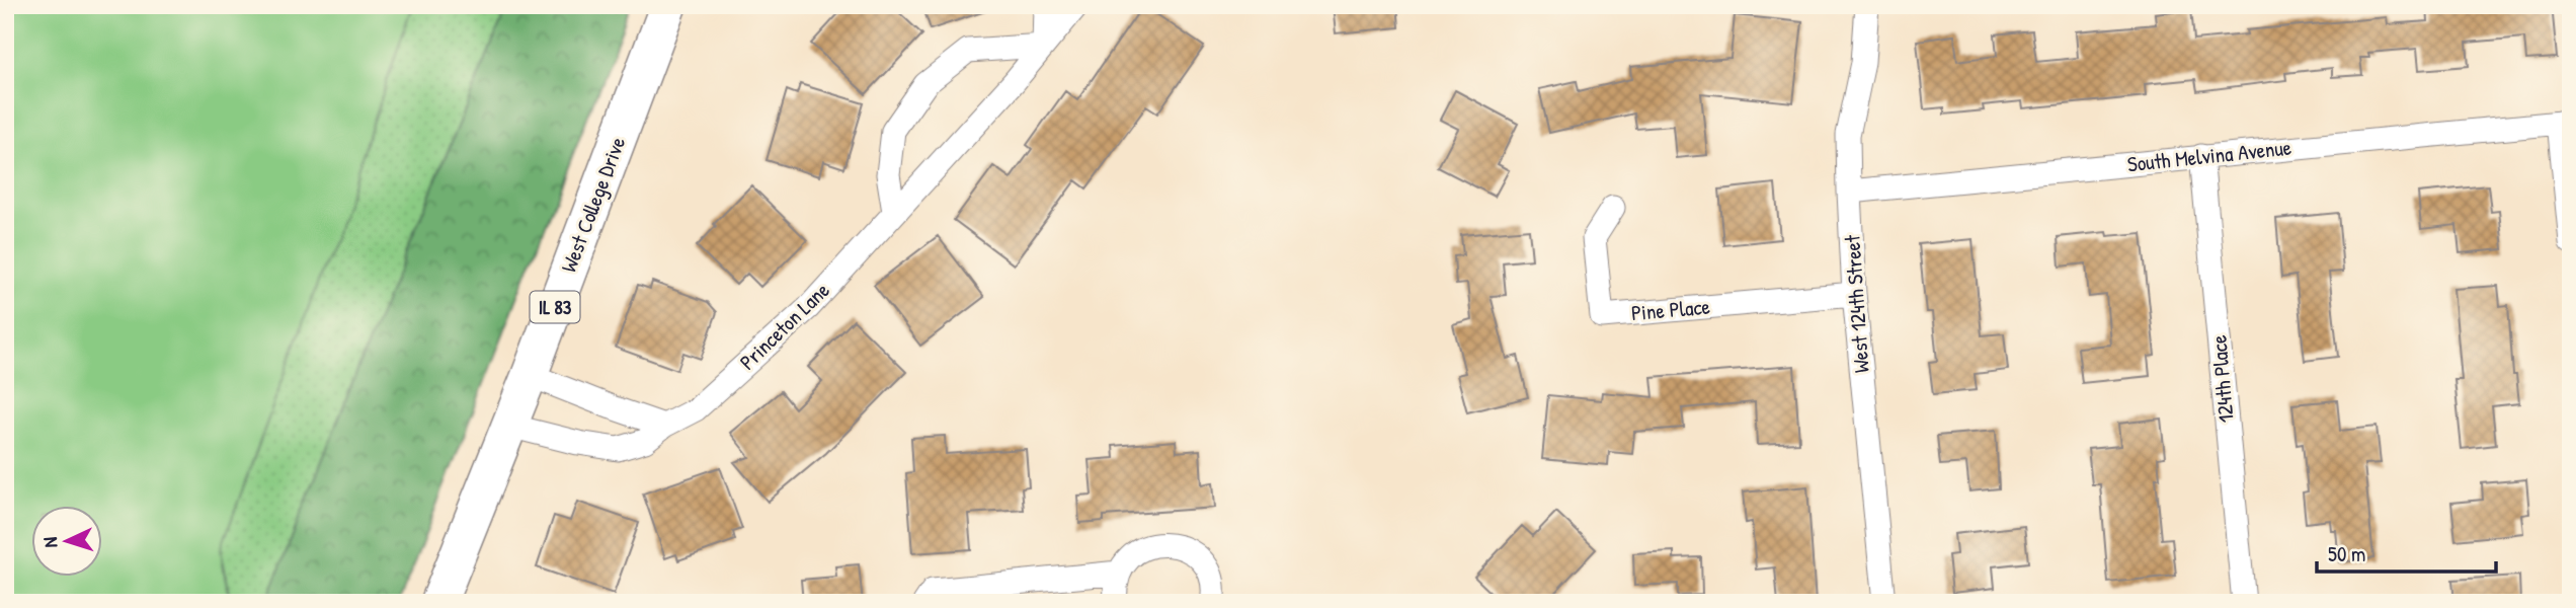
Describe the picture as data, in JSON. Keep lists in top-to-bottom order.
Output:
{
  "streets": {
    "main road": ["West College Drive", "IL 83"],
    "street": [
      "South Melvina Avenue",
      "West 124th Street",
      "Pine Place",
      "Princeton Lane",
      "124th Place"
    ]
  },
  "crossings": [
    ["South Melvina Avenue", "West 124th Street"],
    ["South Melvina Avenue", "124th Place"],
    ["West College Drive", "Princeton Lane"],
    ["West 124th Street", "Pine Place"]
  ],
  "scale_bar": "50 m",
  "north": "left"
}
